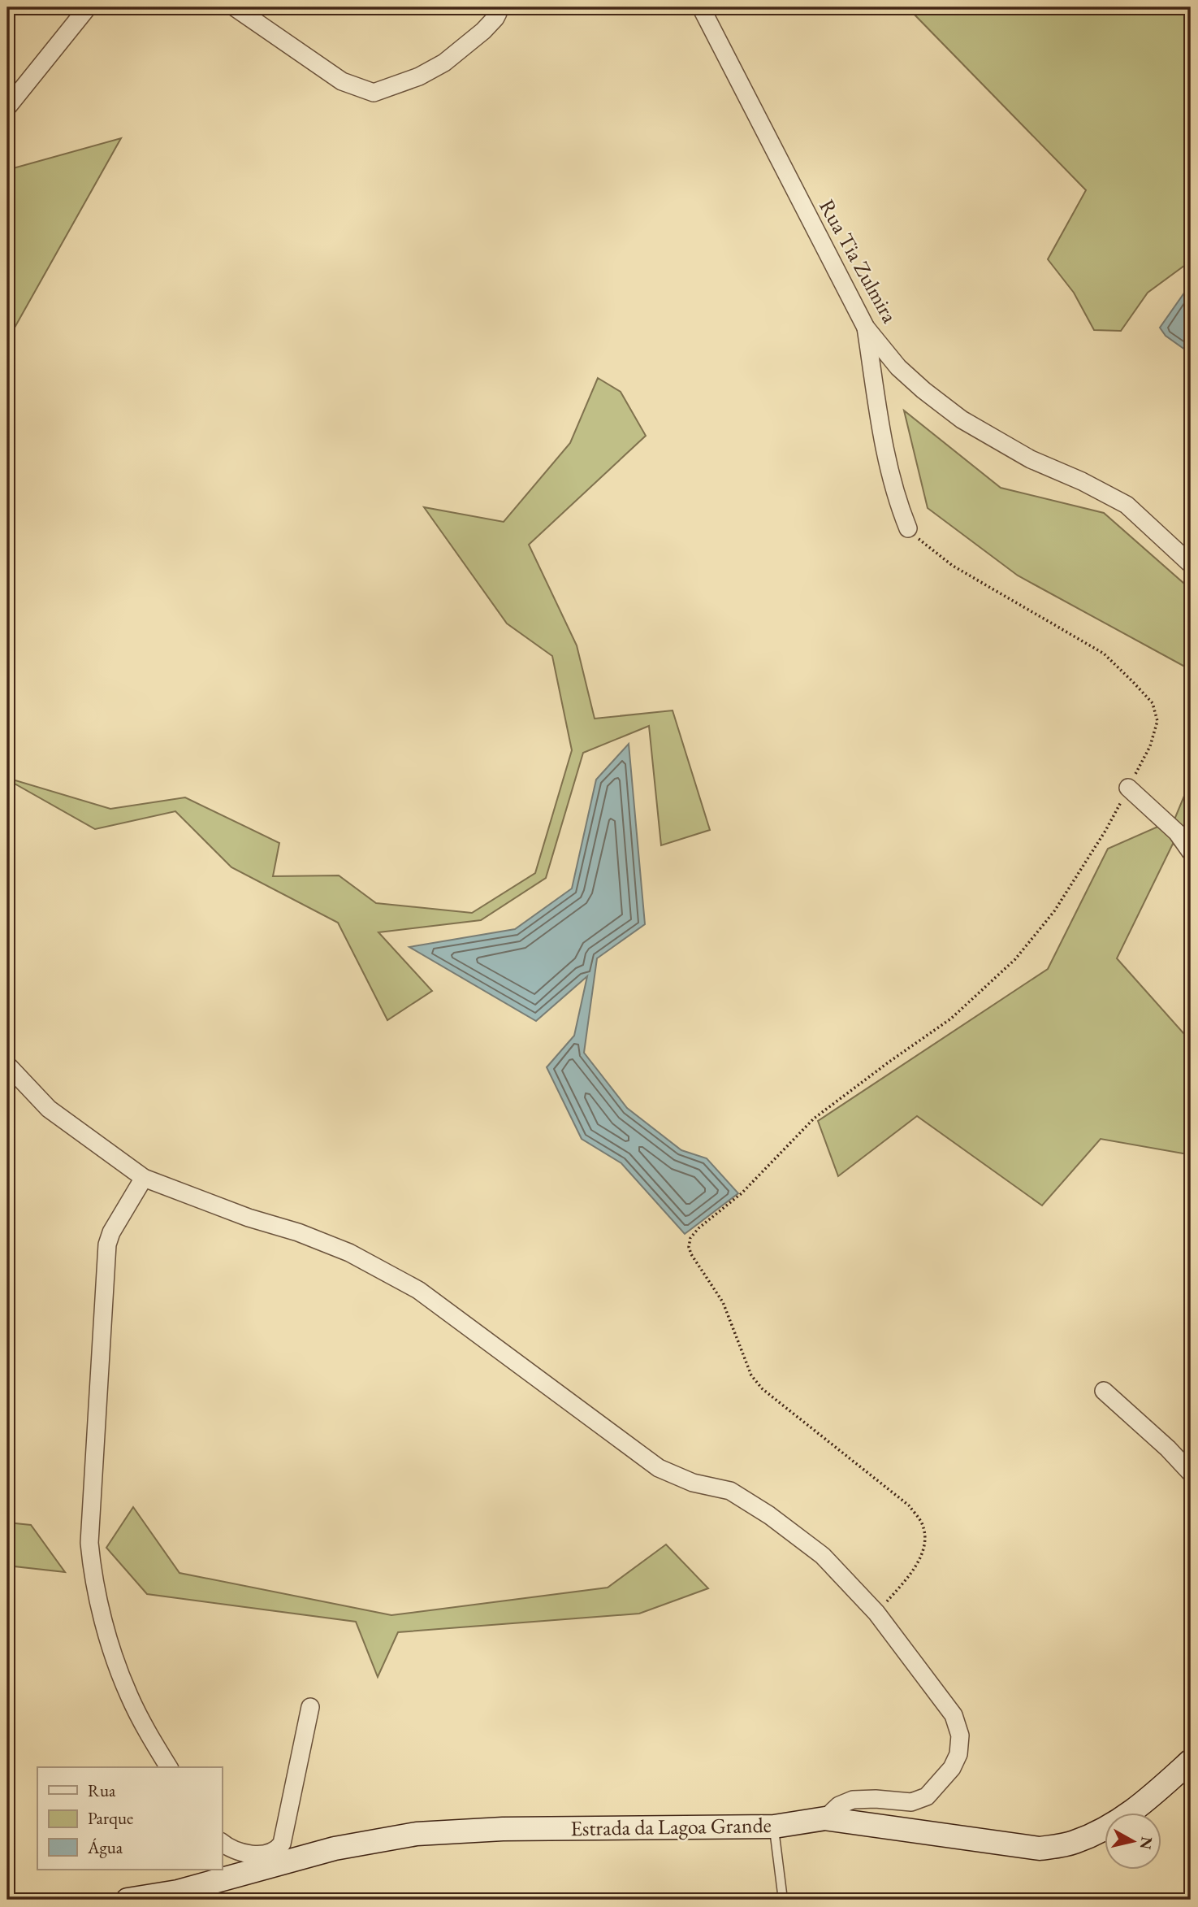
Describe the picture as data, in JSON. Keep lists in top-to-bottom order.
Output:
{
  "streets": {
    "street": ["Rua Tia Zulmira", "Estrada da Lagoa Grande"]
  },
  "legend": ["Rua", "Parque", "Água"],
  "north": "right"
}
